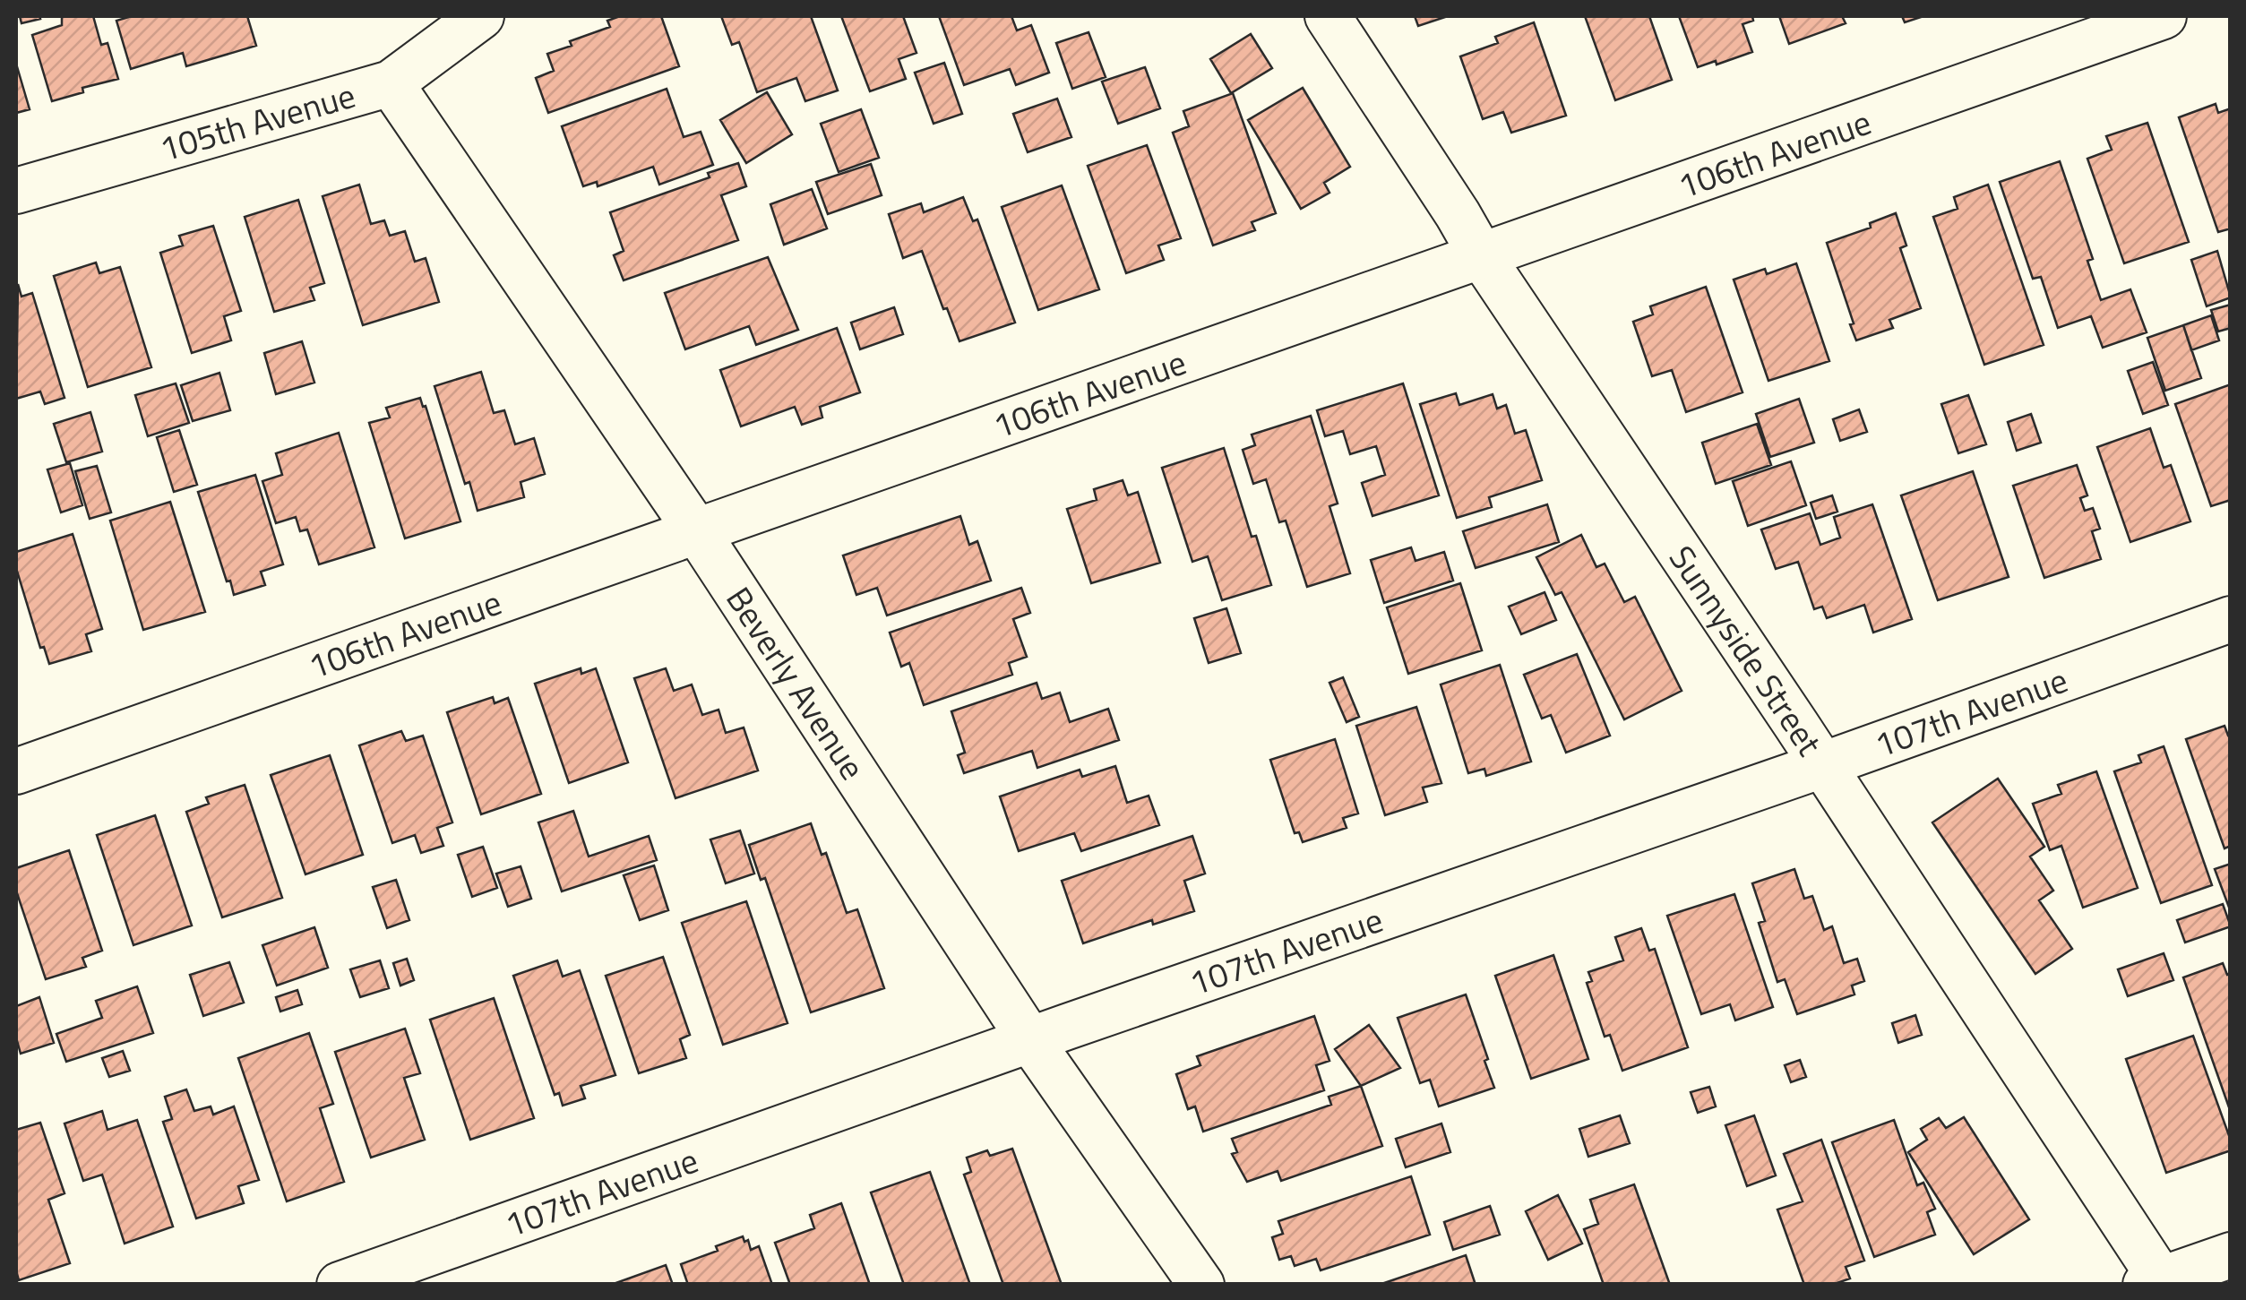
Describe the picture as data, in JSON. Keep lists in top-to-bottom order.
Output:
{
  "streets": {
    "street": [
      "105th Avenue",
      "106th Avenue",
      "Sunnyside Street",
      "Beverly Avenue",
      "107th Avenue"
    ]
  },
  "crossings": [
    ["105th Avenue", "Beverly Avenue"],
    ["106th Avenue", "Sunnyside Street"],
    ["106th Avenue", "Beverly Avenue"],
    ["Sunnyside Street", "107th Avenue"],
    ["Beverly Avenue", "107th Avenue"]
  ]
}
